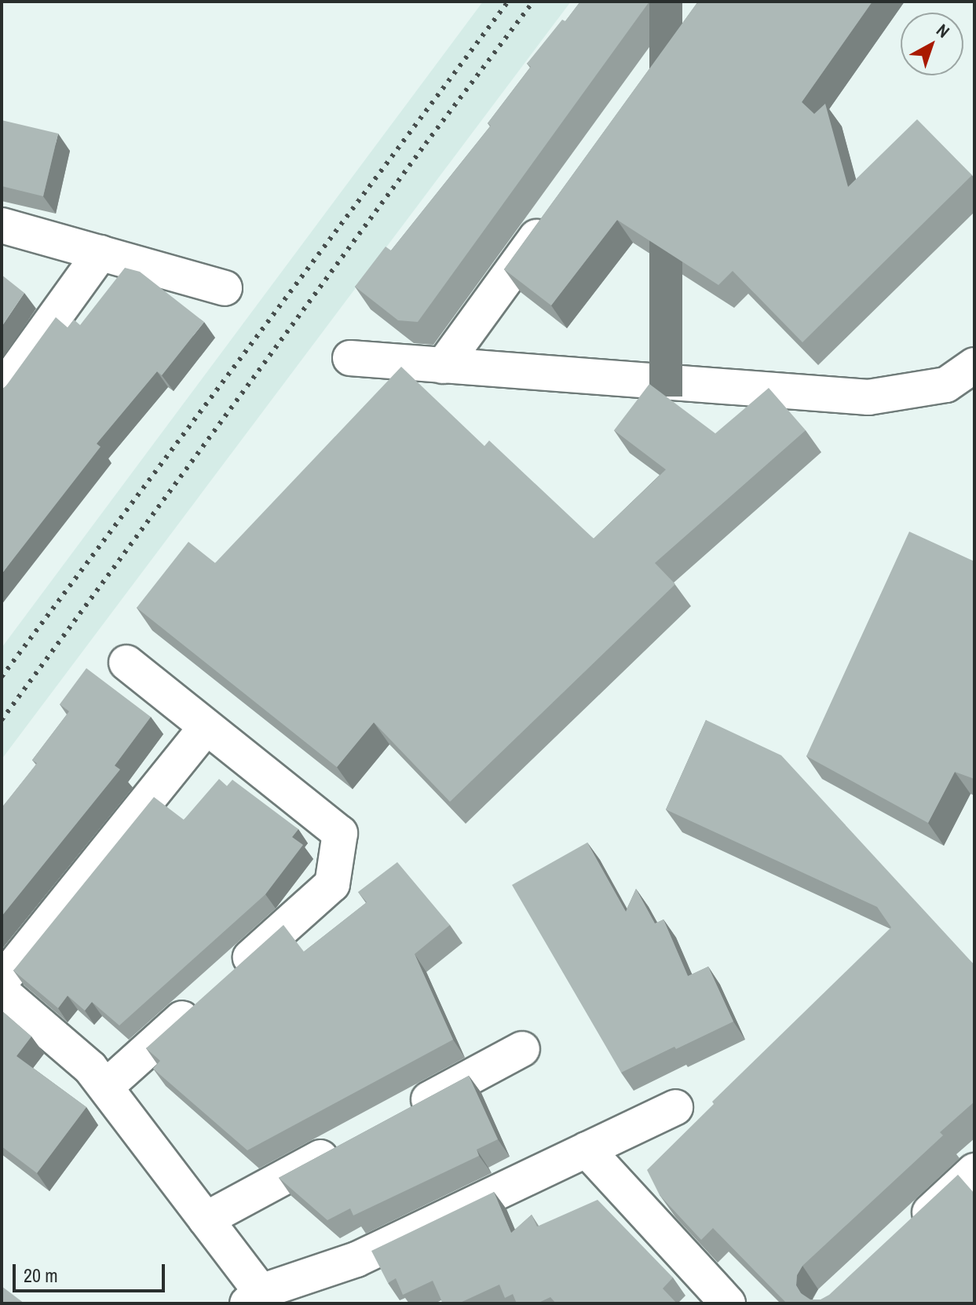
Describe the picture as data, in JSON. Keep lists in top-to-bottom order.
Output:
{
  "scale_bar": "20 m",
  "north": "top right"
}
